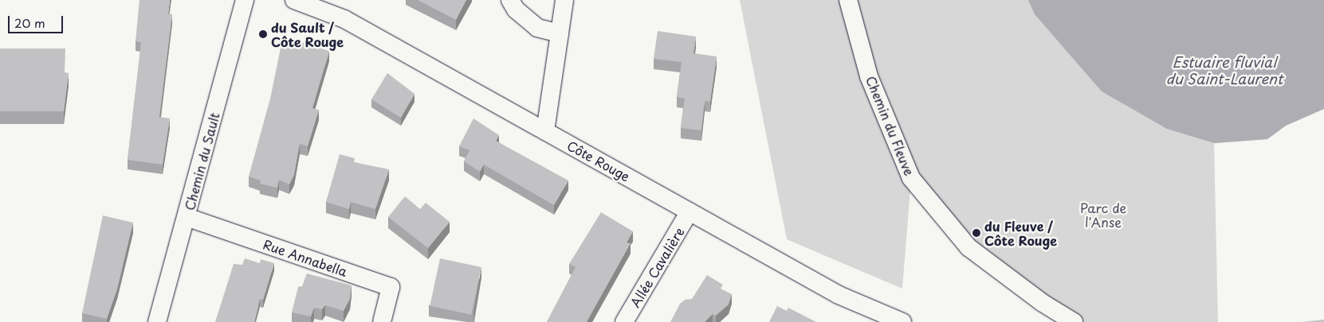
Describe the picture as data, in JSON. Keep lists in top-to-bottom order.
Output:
{
  "streets": {
    "street": [
      "Chemin du Fleuve",
      "Côte Rouge",
      "Chemin du Sault",
      "Rue Annabella",
      "Allée Cavalière"
    ]
  },
  "crossings": [
    ["Côte Rouge", "Allée Cavalière"],
    ["Chemin du Sault", "Rue Annabella"]
  ],
  "water": ["Estuaire fluvial du Saint-Laurent"],
  "parks": ["Parc de l'Anse"],
  "places": ["du Sault / Côte Rouge", "du Fleuve / Côte Rouge"],
  "scale_bar": "20 m"
}
